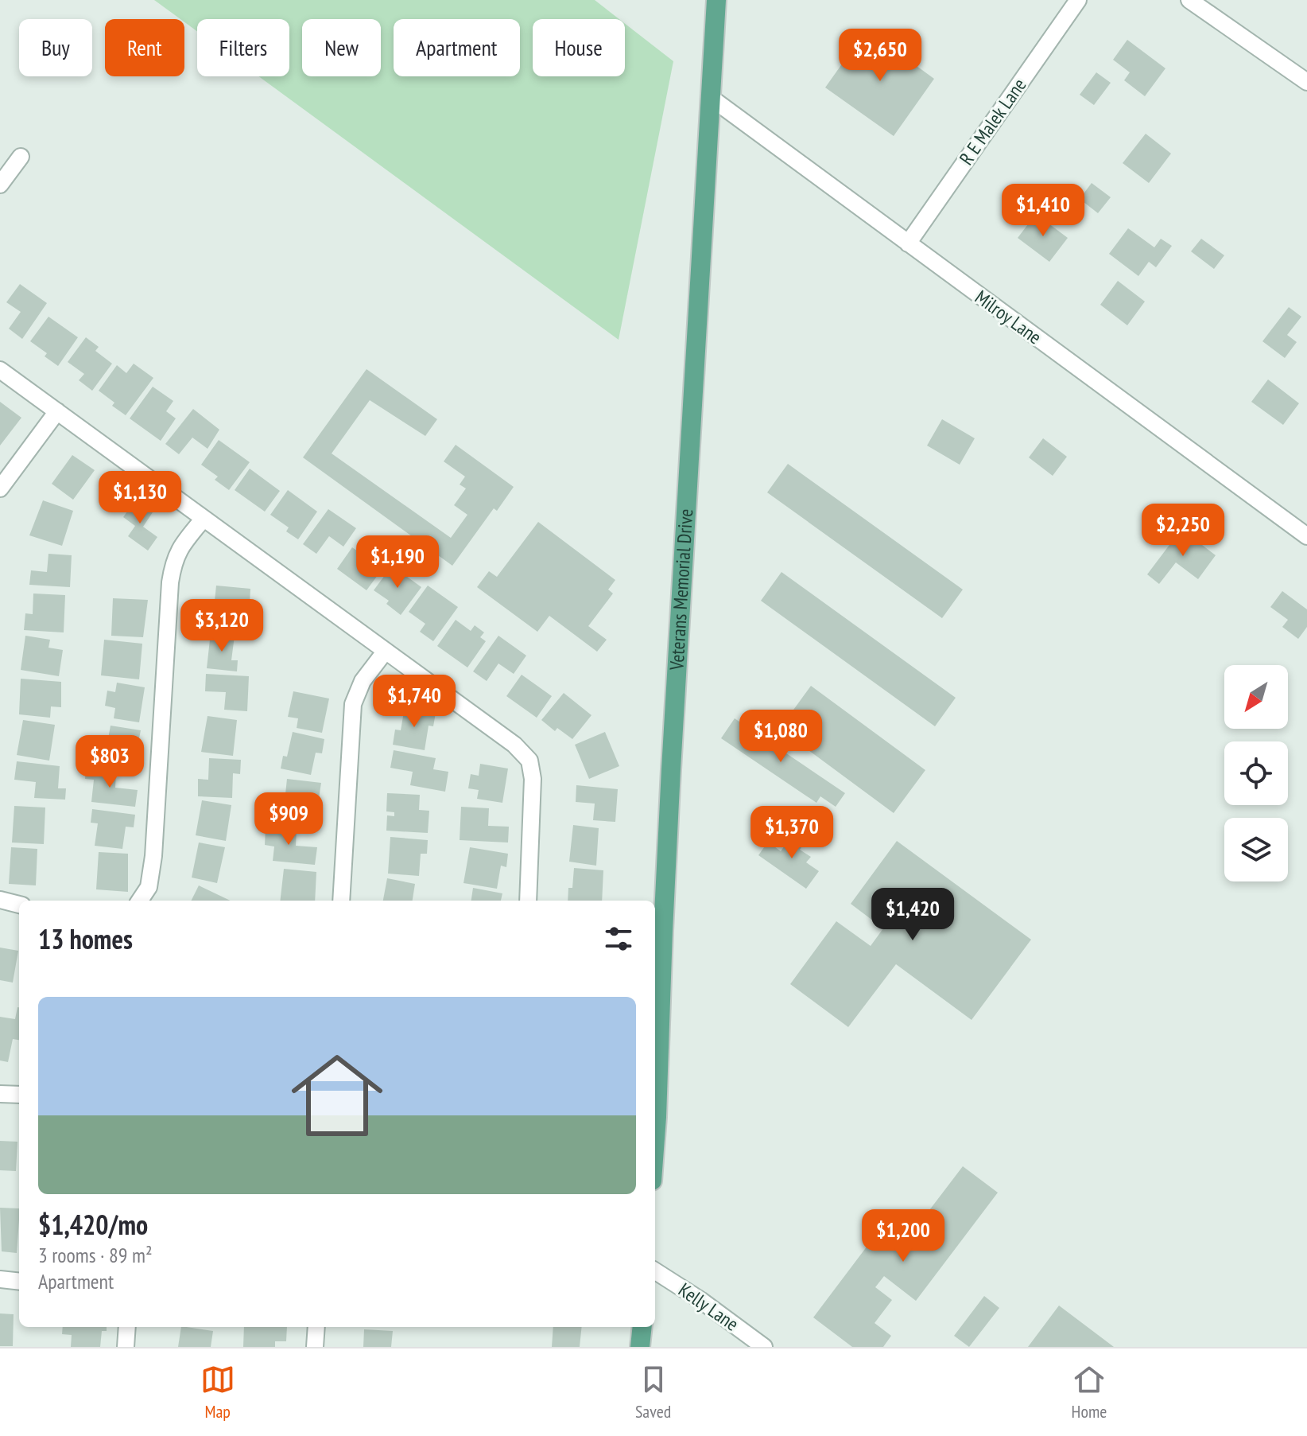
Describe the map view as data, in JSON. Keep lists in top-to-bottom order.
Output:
{
  "streets": {
    "main road": ["Veterans Memorial Drive"],
    "street": ["R E Malek Lane", "Milroy Lane", "Kelly Lane"]
  },
  "crossings": [
    ["R E Malek Lane", "Milroy Lane"],
    ["Milroy Lane", "Veterans Memorial Drive"]
  ],
  "north": "bottom left",
  "page": {
    "chip": [
      "Buy",
      "Rent",
      "Filters",
      "New",
      "Apartment",
      "House"
    ],
    "price": [
      "$2,650",
      "$1,410",
      "$1,130",
      "$2,250",
      "$1,190",
      "$3,120",
      "$1,740",
      "$1,080",
      "$803",
      "$909",
      "$1,370",
      "$1,420",
      "$1,200"
    ],
    "heading": "13 homes",
    "list": [
      {
        "name": "$1,420/mo",
        "note": "3 rooms · 89 m² · Apartment"
      }
    ],
    "tabs": ["Map", "Saved", "Home"]
  }
}
